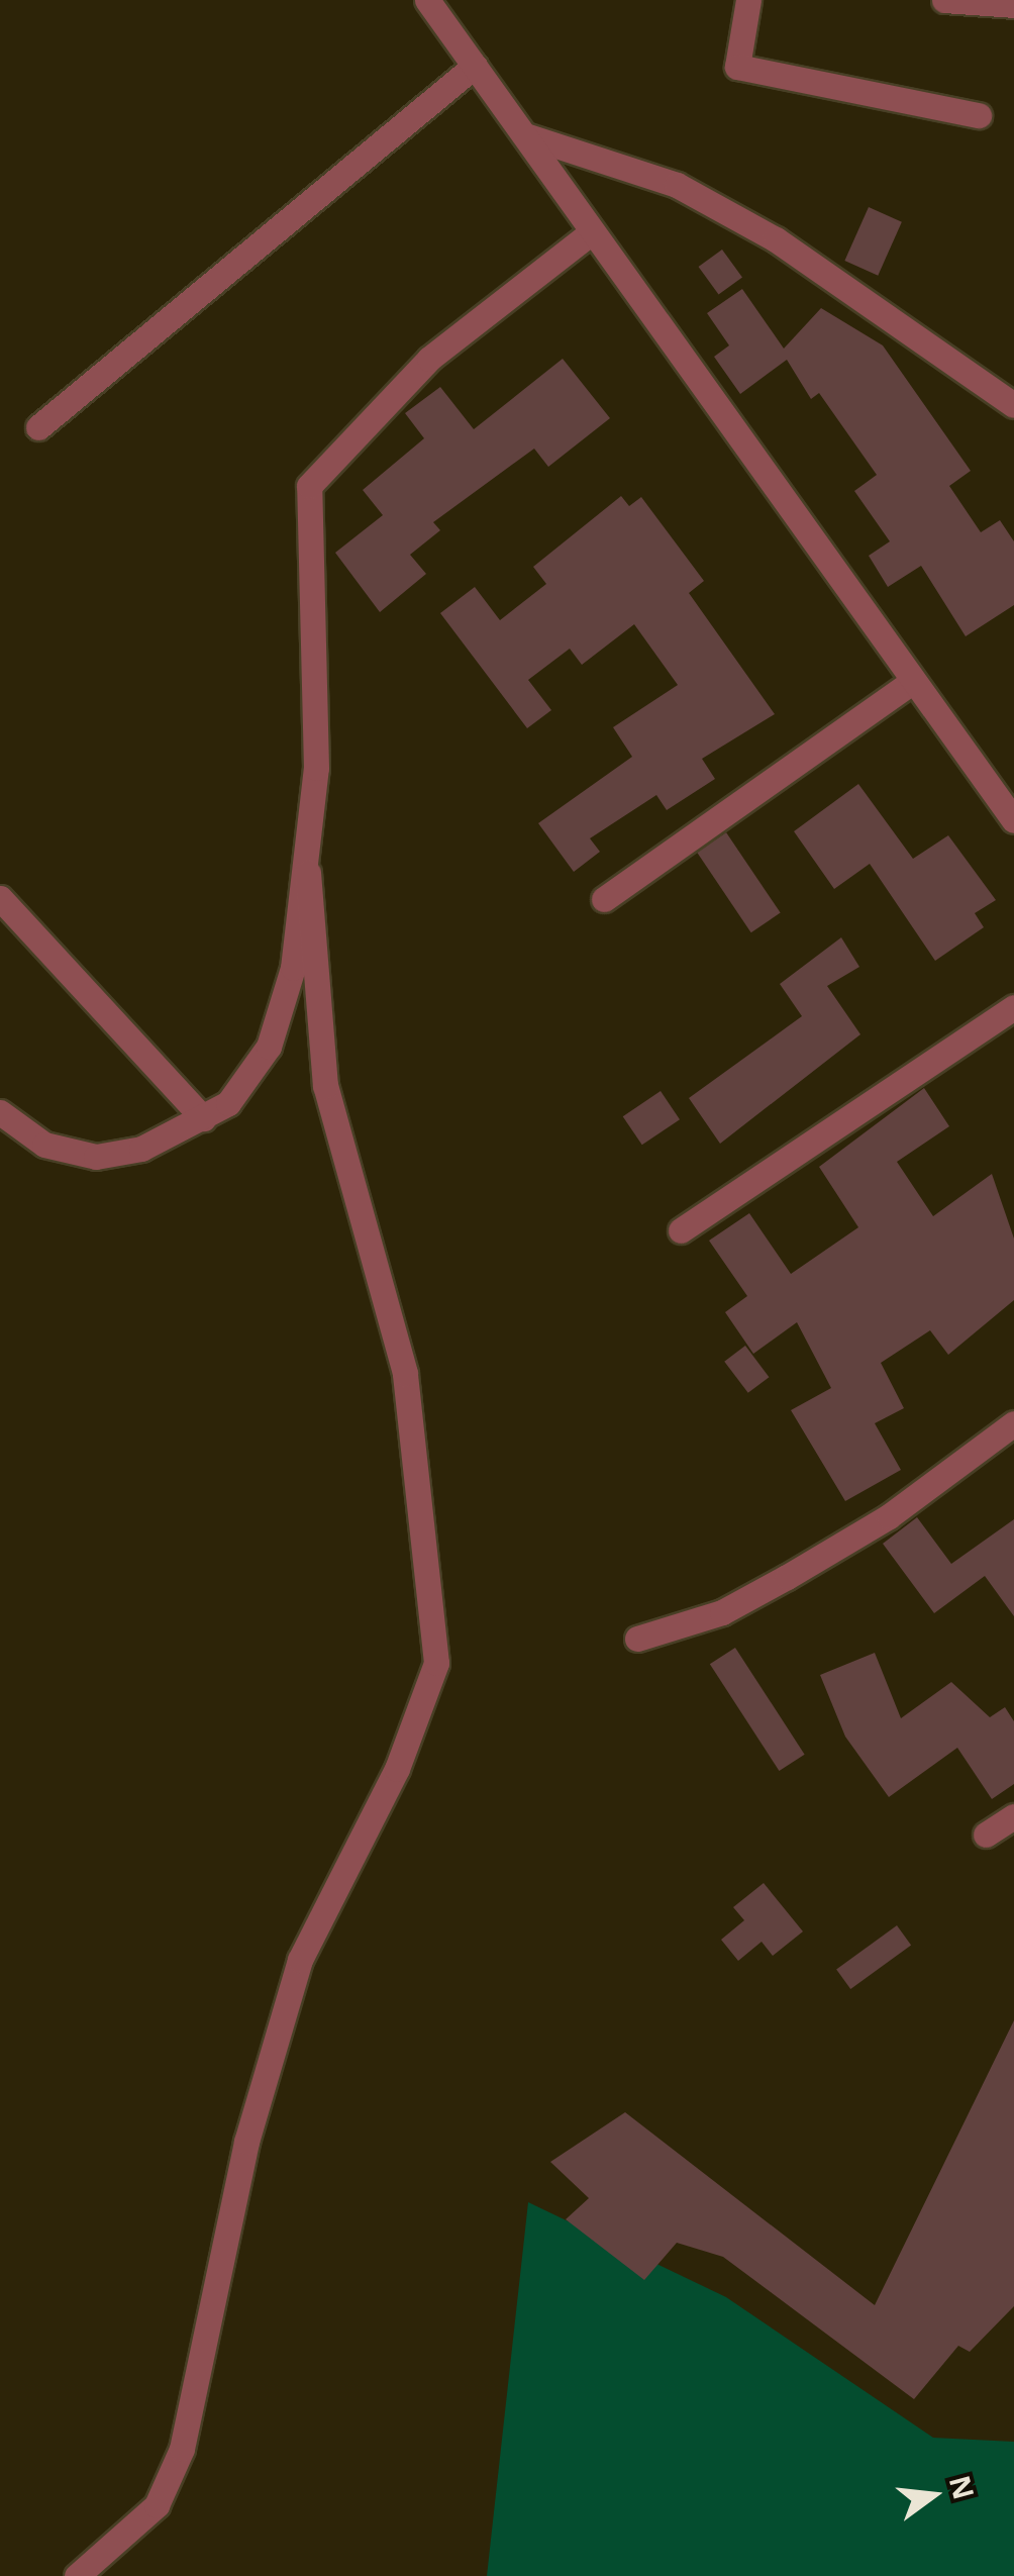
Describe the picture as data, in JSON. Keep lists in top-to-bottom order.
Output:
{
  "north": "right"
}
